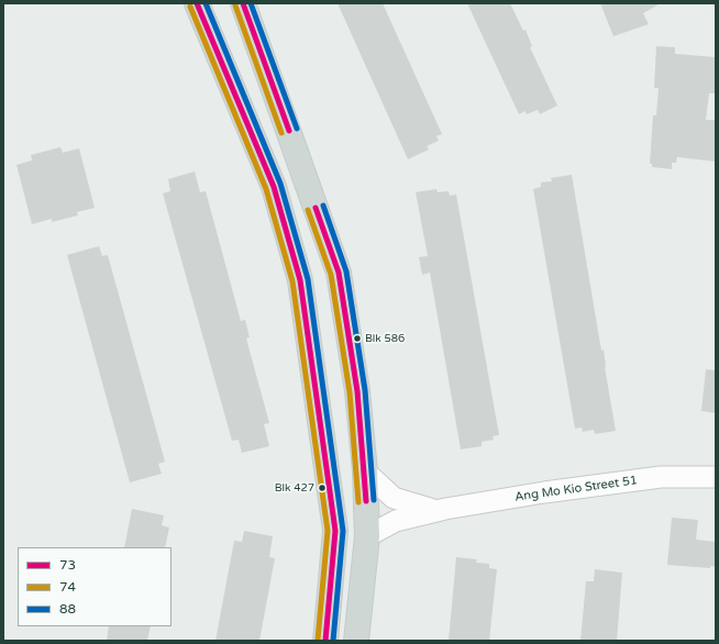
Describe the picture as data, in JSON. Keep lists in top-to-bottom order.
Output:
{
  "streets": {
    "street": ["Ang Mo Kio Street 51"]
  },
  "places": ["Blk 586", "Blk 427"],
  "lines": ["transit line 73", "transit line 88", "transit line 74"],
  "legend": ["73", "74", "88"]
}
